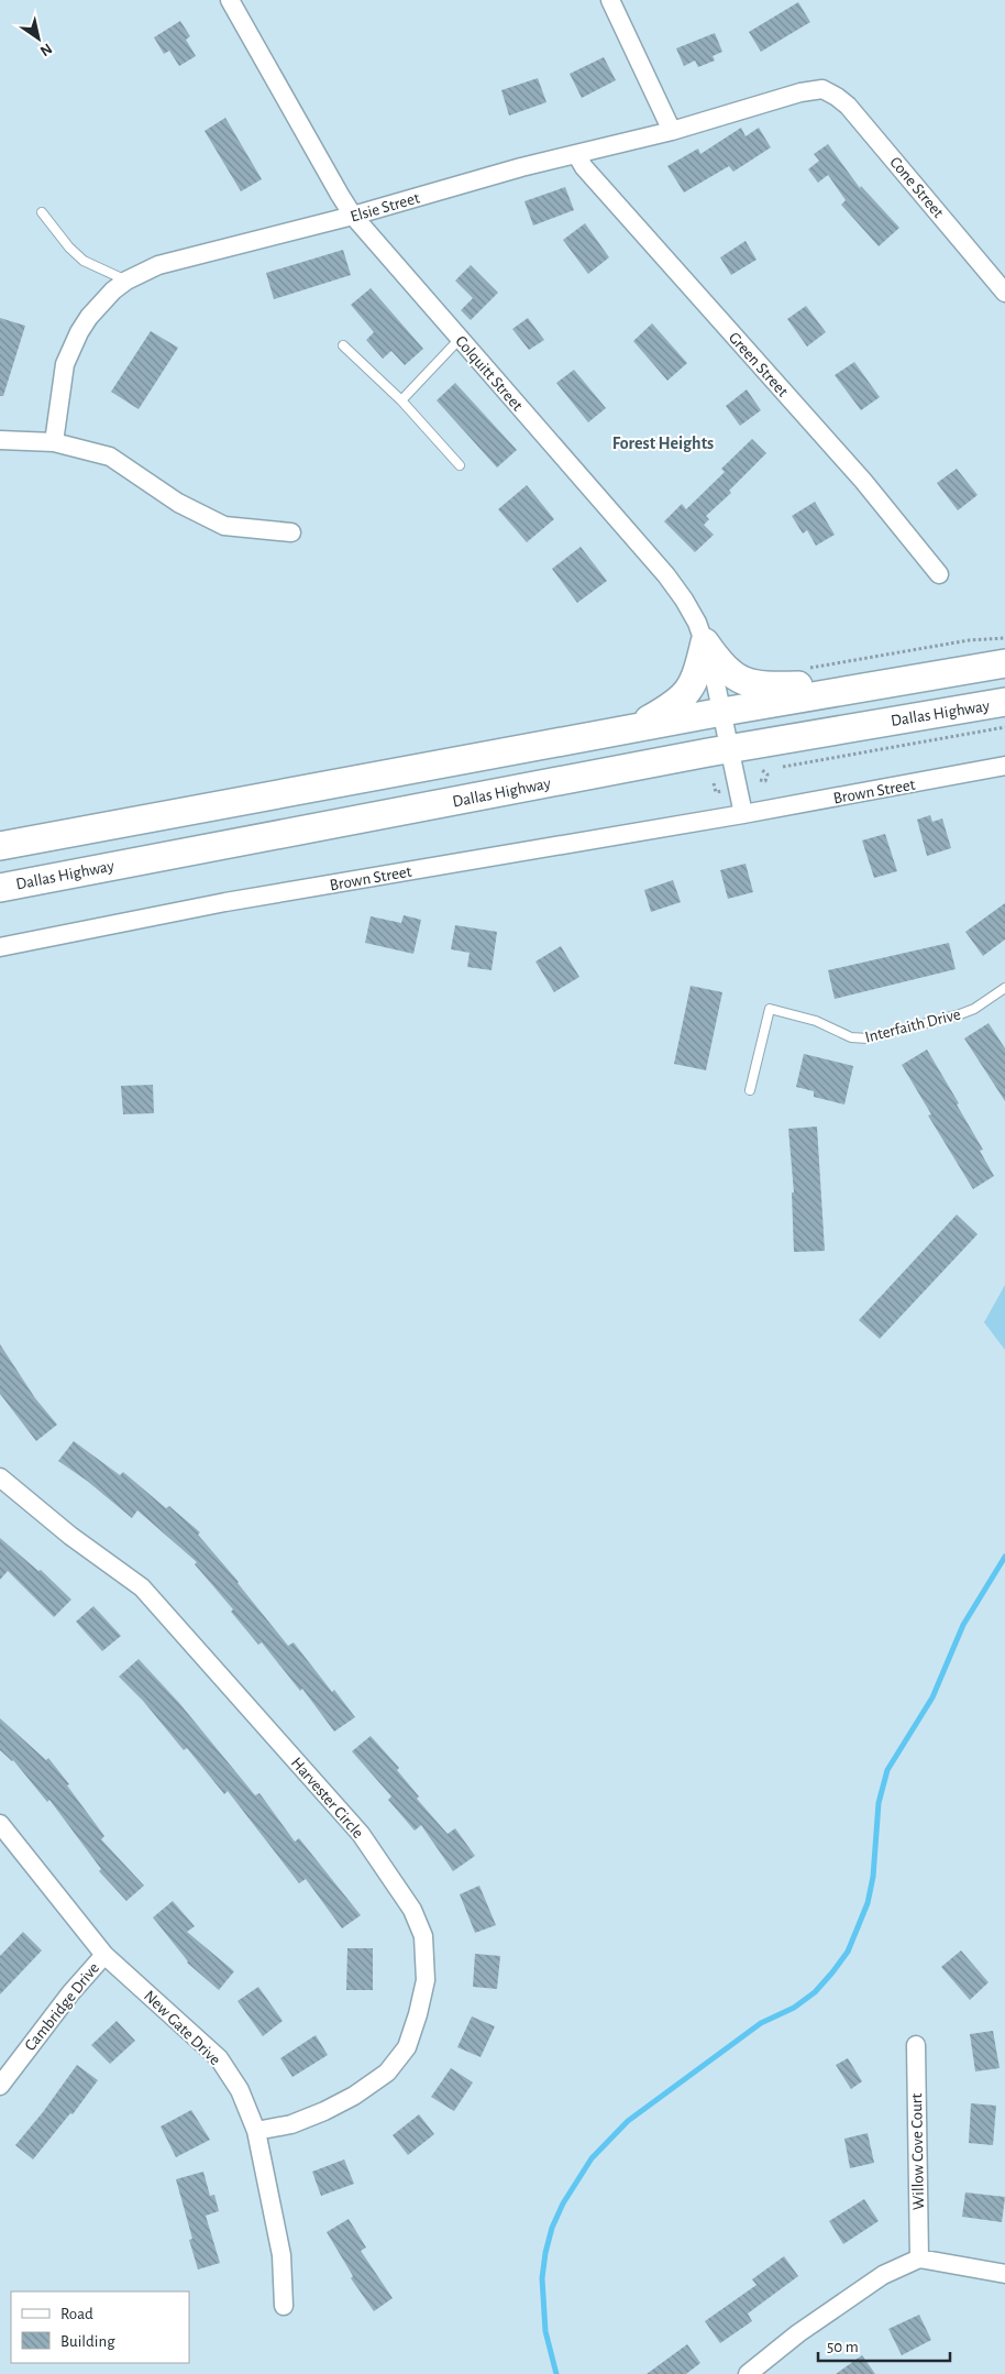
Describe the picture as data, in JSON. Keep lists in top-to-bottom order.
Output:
{
  "streets": {
    "main road": ["Dallas Highway"],
    "street": [
      "Cone Street",
      "Elsie Street",
      "Green Street",
      "Colquitt Street",
      "Brown Street",
      "Harvester Circle",
      "Cambridge Drive",
      "New Gate Drive",
      "Willow Cove Court"
    ],
    "lane": ["Interfaith Drive"]
  },
  "crossings": [
    ["Cone Street", "Elsie Street"],
    ["Elsie Street", "Green Street"],
    ["Elsie Street", "Colquitt Street"],
    ["Colquitt Street", "Dallas Highway"],
    ["Harvester Circle", "New Gate Drive"],
    ["Cambridge Drive", "New Gate Drive"]
  ],
  "districts": ["Forest Heights"],
  "legend": ["Road", "Building"],
  "scale_bar": "50 m",
  "north": "bottom right"
}
